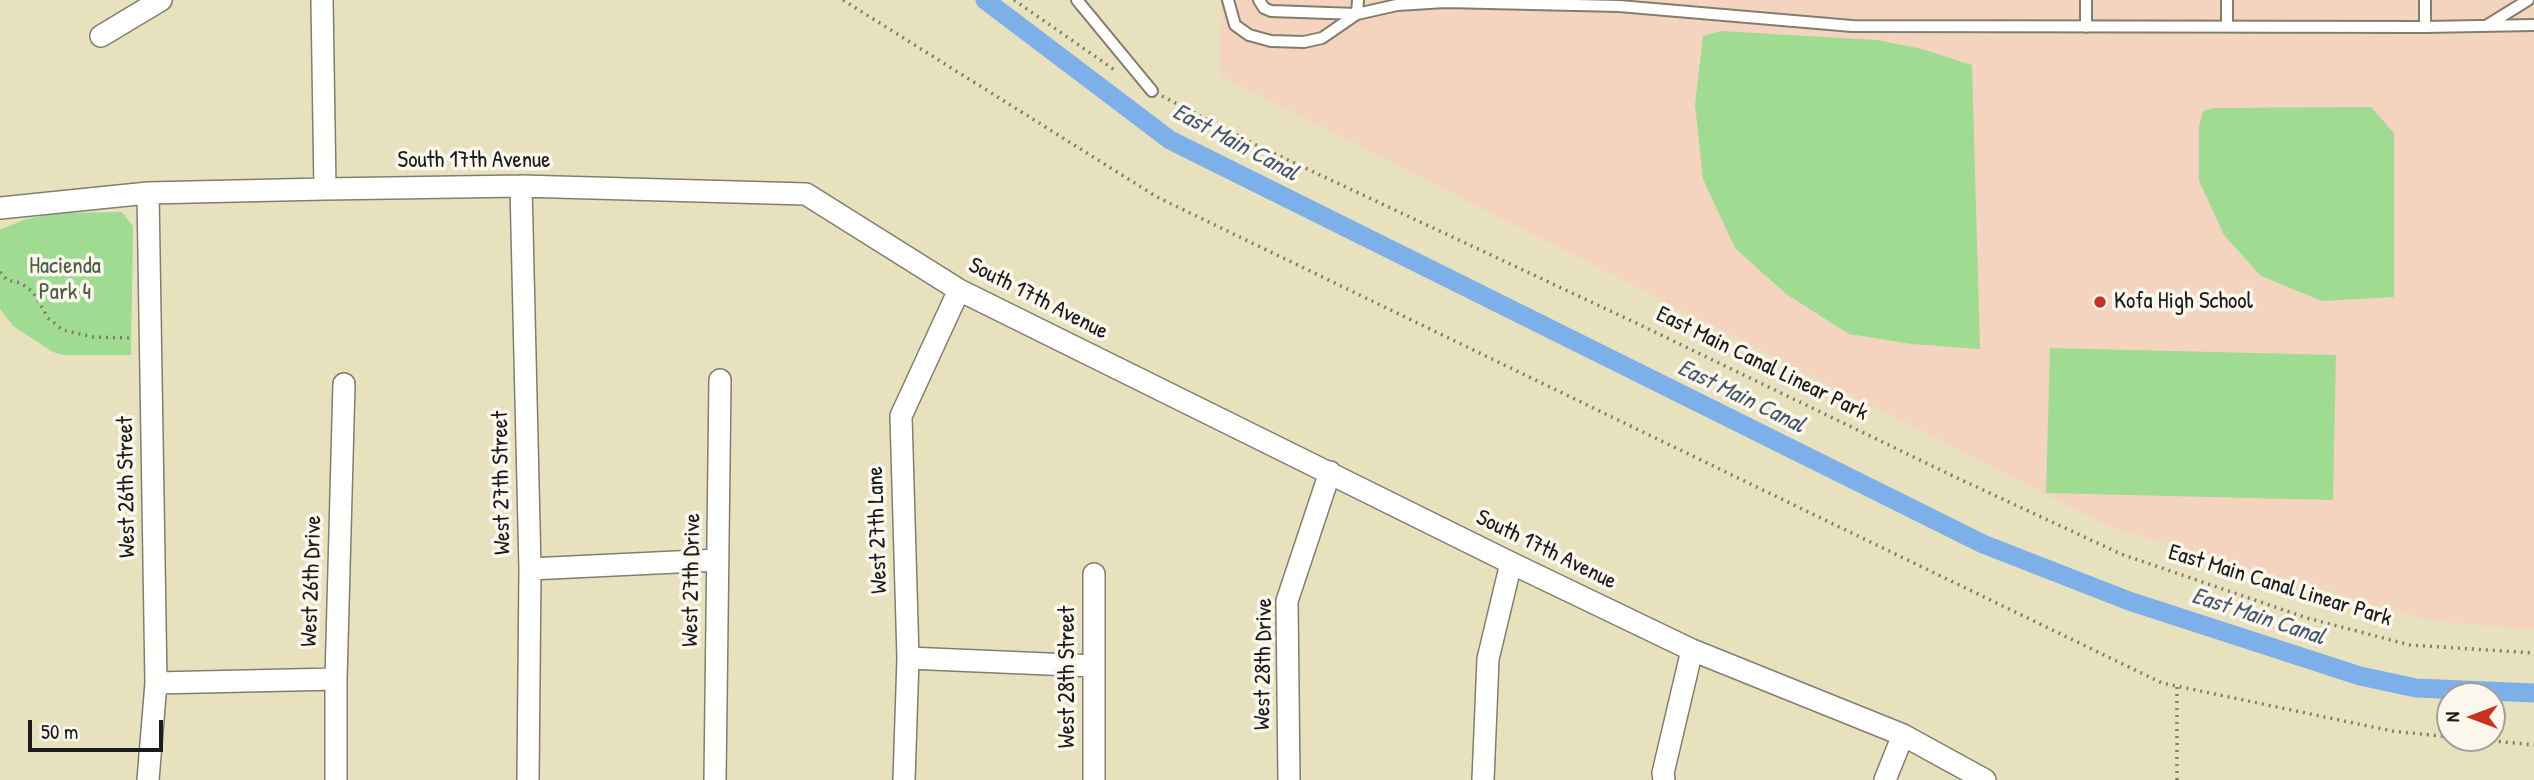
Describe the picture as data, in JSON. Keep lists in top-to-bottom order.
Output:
{
  "streets": {
    "street": [
      "South 17th Avenue",
      "West 27th Street",
      "West 26th Street",
      "West 27th Lane",
      "West 27th Drive",
      "West 26th Drive",
      "West 28th Drive",
      "West 28th Street"
    ],
    "path": ["East Main Canal Linear Park"]
  },
  "crossings": [
    ["South 17th Avenue", "West 27th Street"],
    ["South 17th Avenue", "West 26th Street"],
    ["South 17th Avenue", "West 27th Lane"],
    ["South 17th Avenue", "West 28th Drive"]
  ],
  "water": ["East Main Canal"],
  "parks": ["Hacienda Park 4"],
  "places": ["Kofa High School"],
  "scale_bar": "50 m",
  "north": "left"
}
